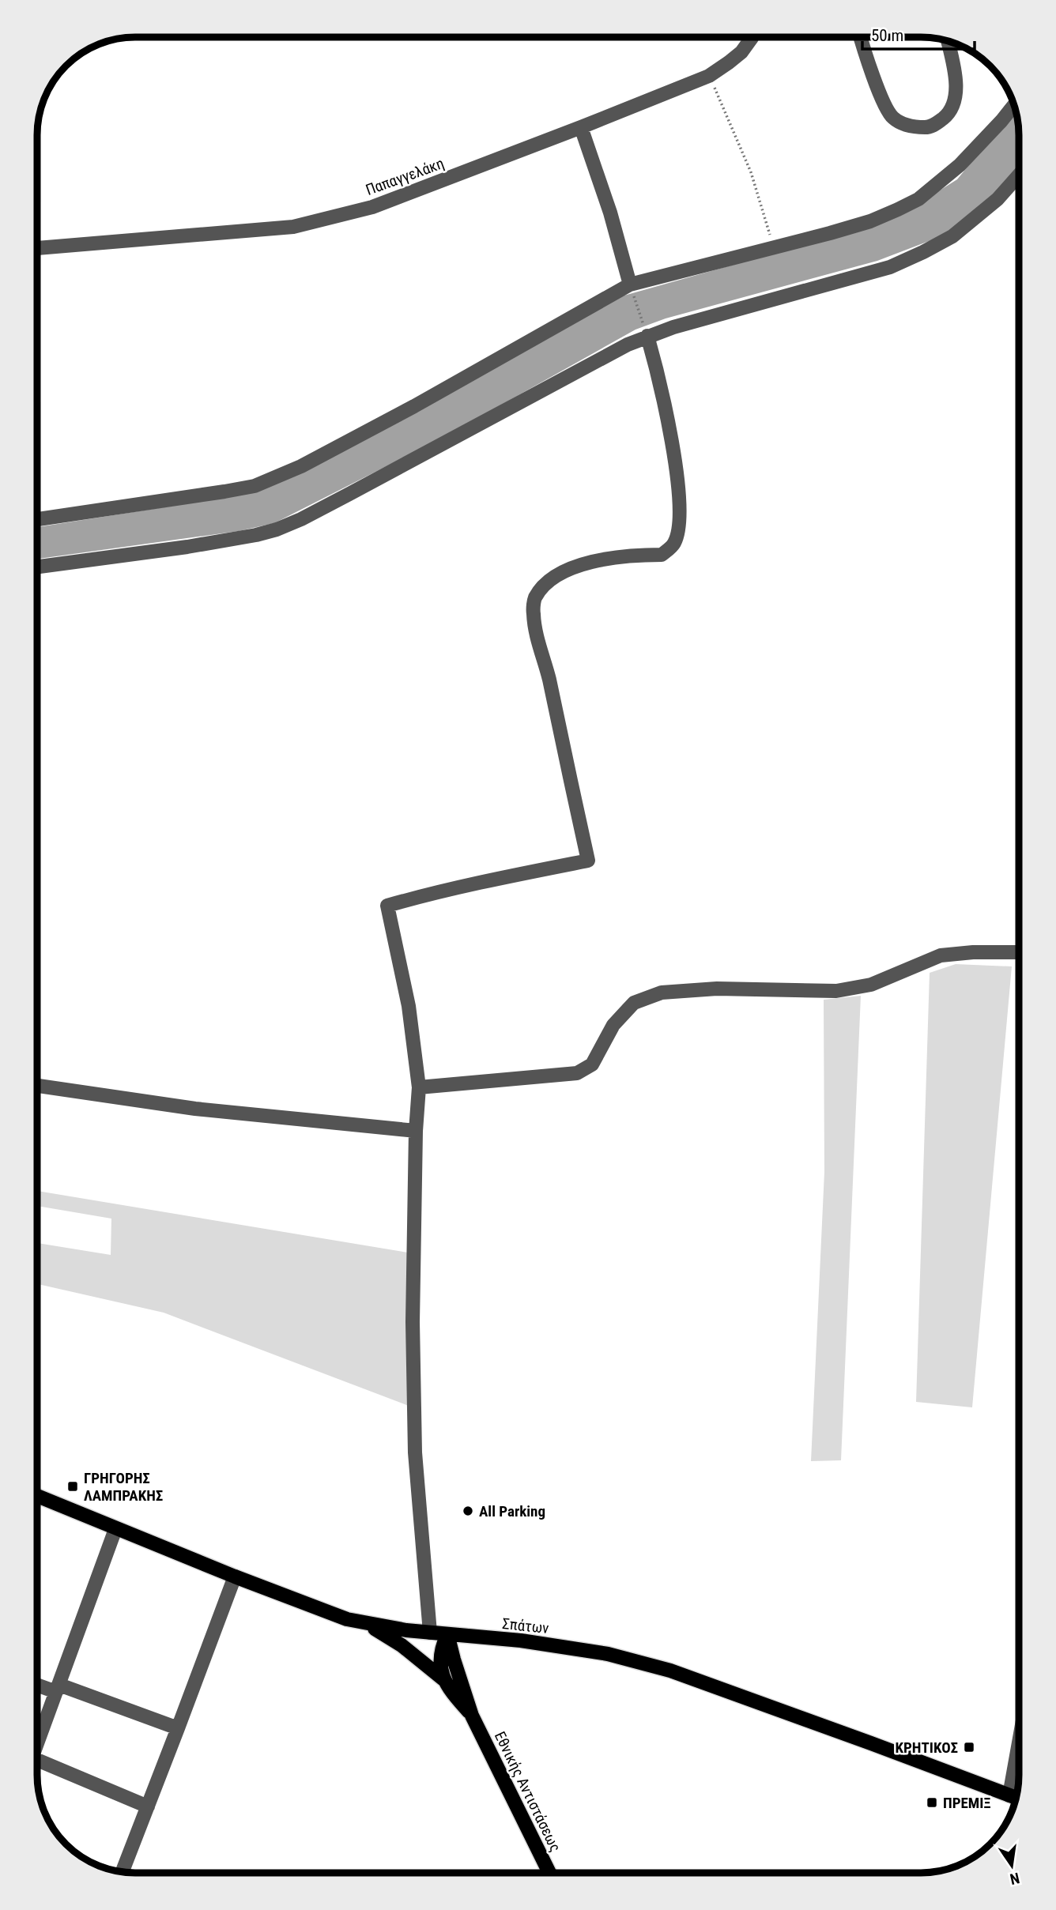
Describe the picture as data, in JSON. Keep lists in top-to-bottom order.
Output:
{
  "streets": {
    "main road": ["Σπάτων", "Εθνικής Αντιστάσεως"],
    "street": ["Παπαγγελάκη"]
  },
  "crossings": [
    ["Σπάτων", "Εθνικής Αντιστάσεως"]
  ],
  "places": {
    "transit": ["ΓΡΗΓΟΡΗΣ ΛΑΜΠΡΑΚΗΣ", "ΚΡΗΤΙΚΟΣ", "ΠΡΕΜΙΞ"],
    "other": ["All Parking"]
  },
  "scale_bar": "50 m",
  "north": "bottom"
}
